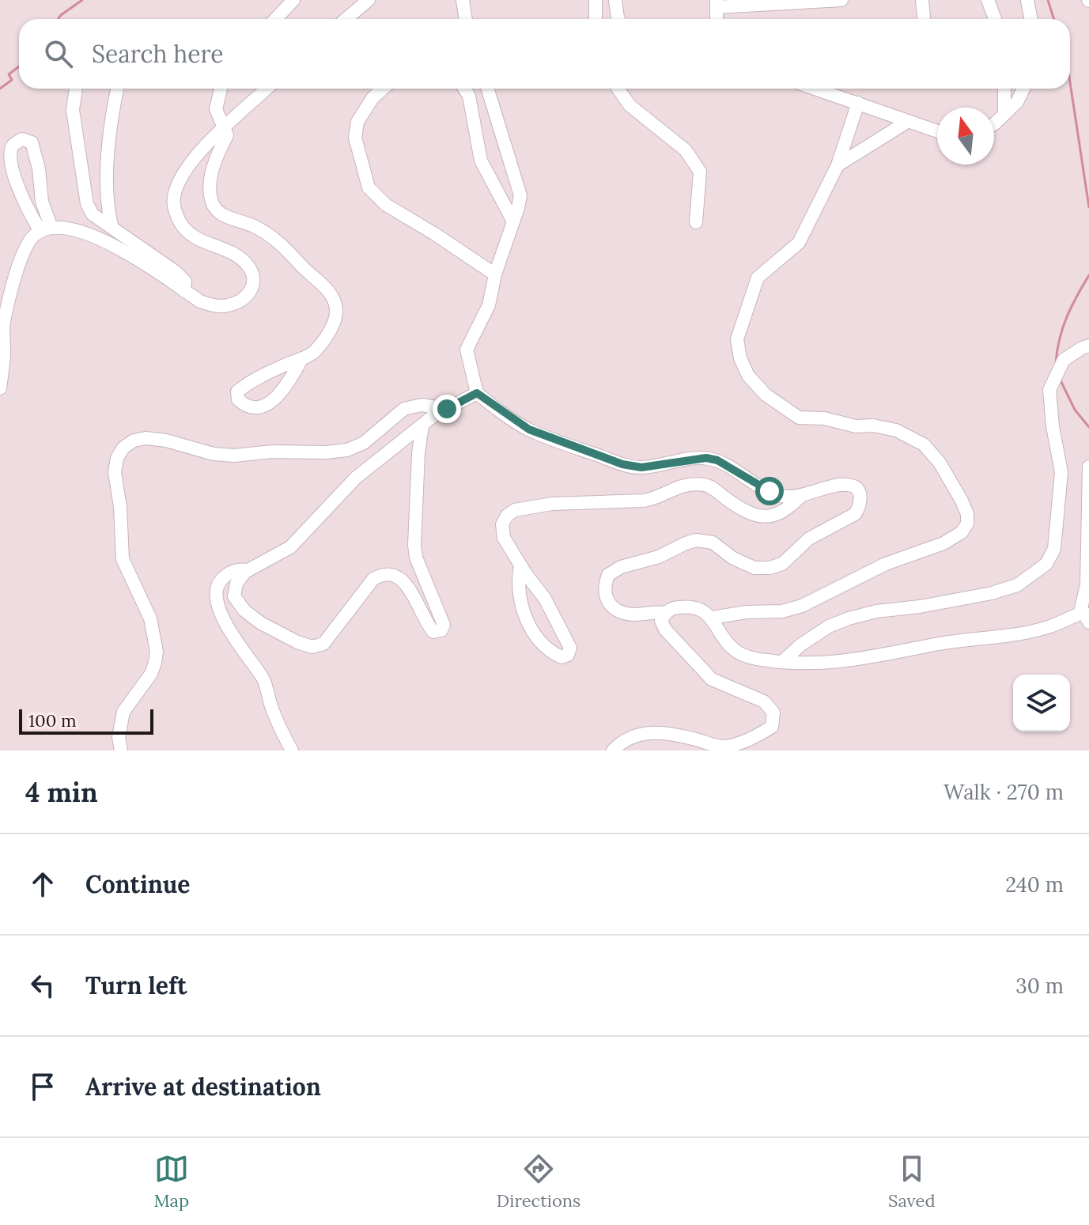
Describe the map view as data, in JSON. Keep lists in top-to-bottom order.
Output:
{
  "scale_bar": "100 m",
  "north": "top",
  "page": {
    "search": "Search here",
    "scale": "100 m",
    "heading": ["4 min", "Walk · 270 m"],
    "list": [
      ["Continue", "240 m"],
      ["Turn left", "30 m"],
      "Arrive at destination"
    ],
    "nav": ["Map", "Directions", "Saved"]
  }
}
